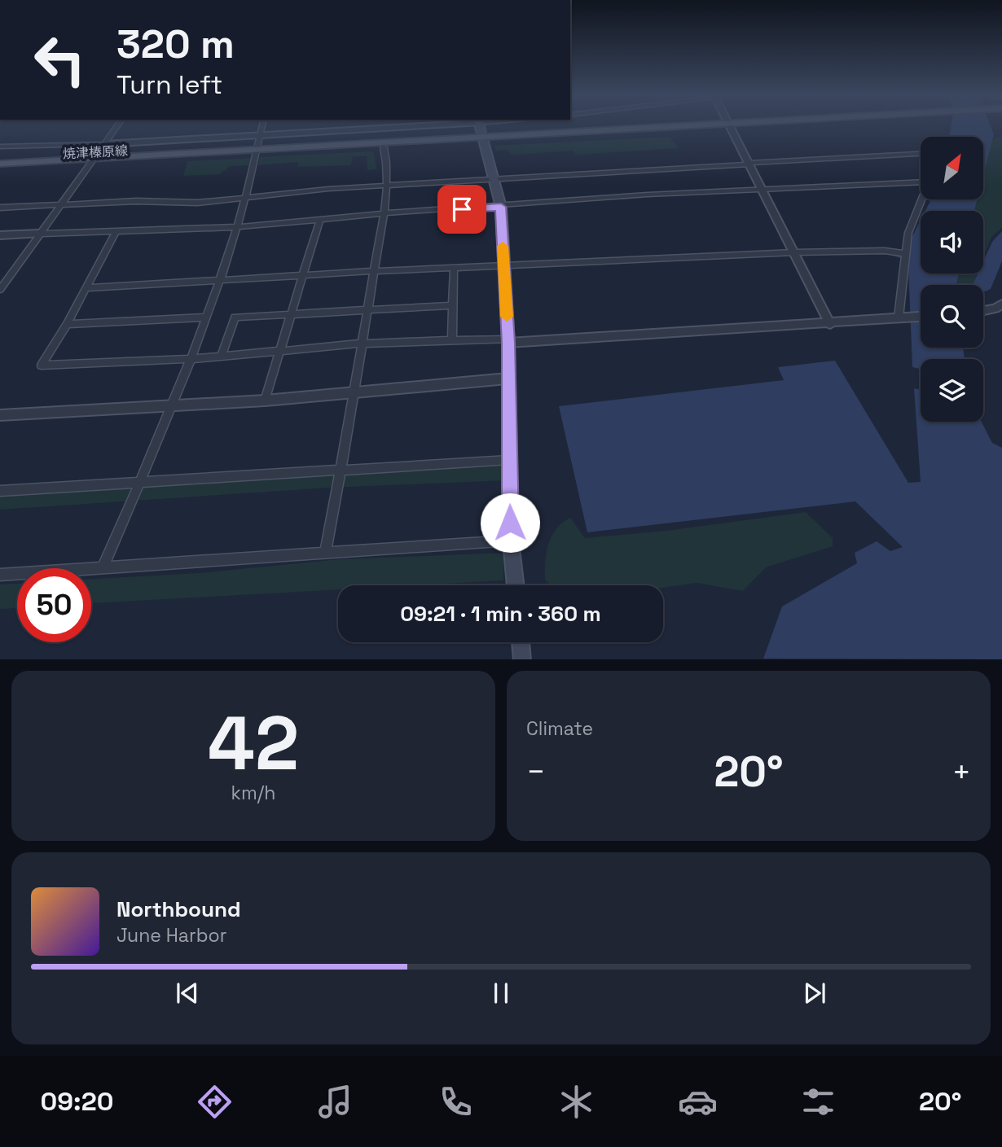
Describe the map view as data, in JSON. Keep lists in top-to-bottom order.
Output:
{
  "streets": {
    "main road": ["焼津榛原線"]
  },
  "north": "top right",
  "page": {
    "turn": ["320 m", "Turn left"],
    "limit": "50",
    "trip": "09:21 · 1 min · 360 m",
    "tile": [
      ["42", "km/h"],
      "Climate"
    ],
    "heat": ["−", "20°", "+"],
    "song": ["Northbound", "June Harbor"],
    "tabs": ["09:20", "20°"]
  }
}
